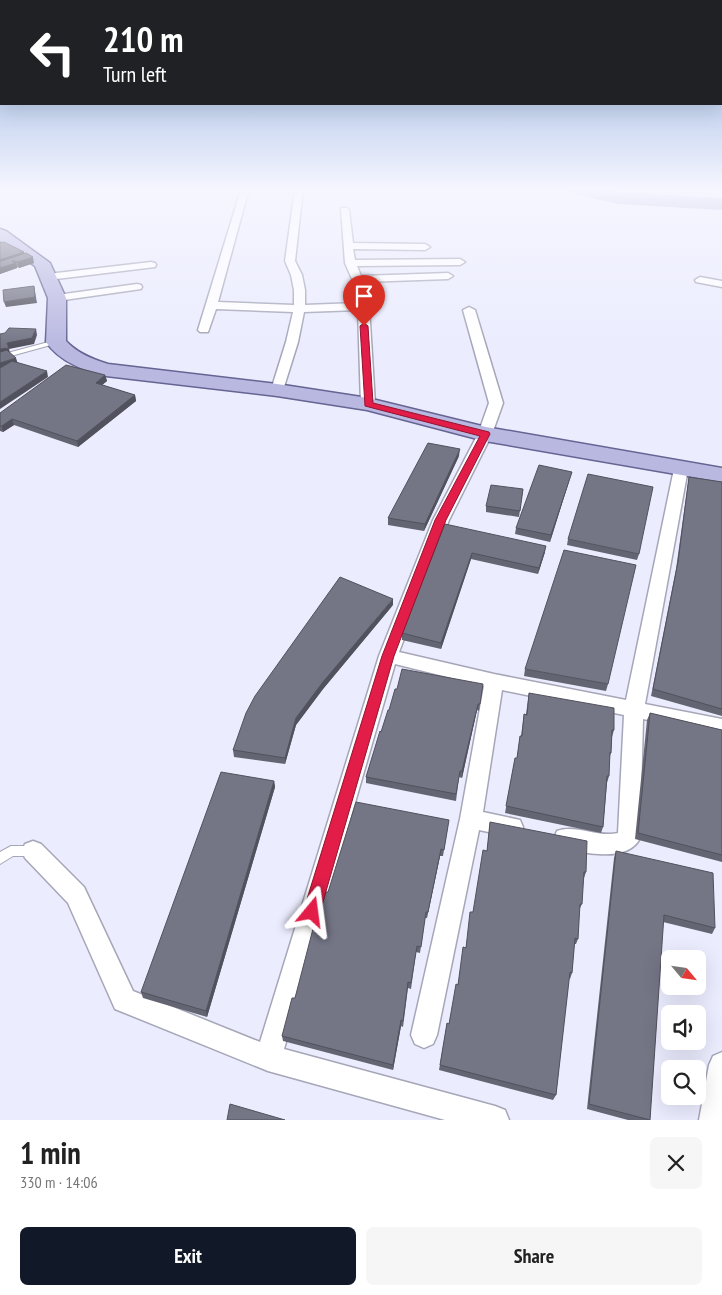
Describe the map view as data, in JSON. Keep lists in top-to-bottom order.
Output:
{
  "north": "bottom right",
  "page": {
    "turn": ["210 m", "Turn left"],
    "heading": ["1 min", "330 m · 14:06"],
    "buttons": ["Exit", "Share"]
  }
}
